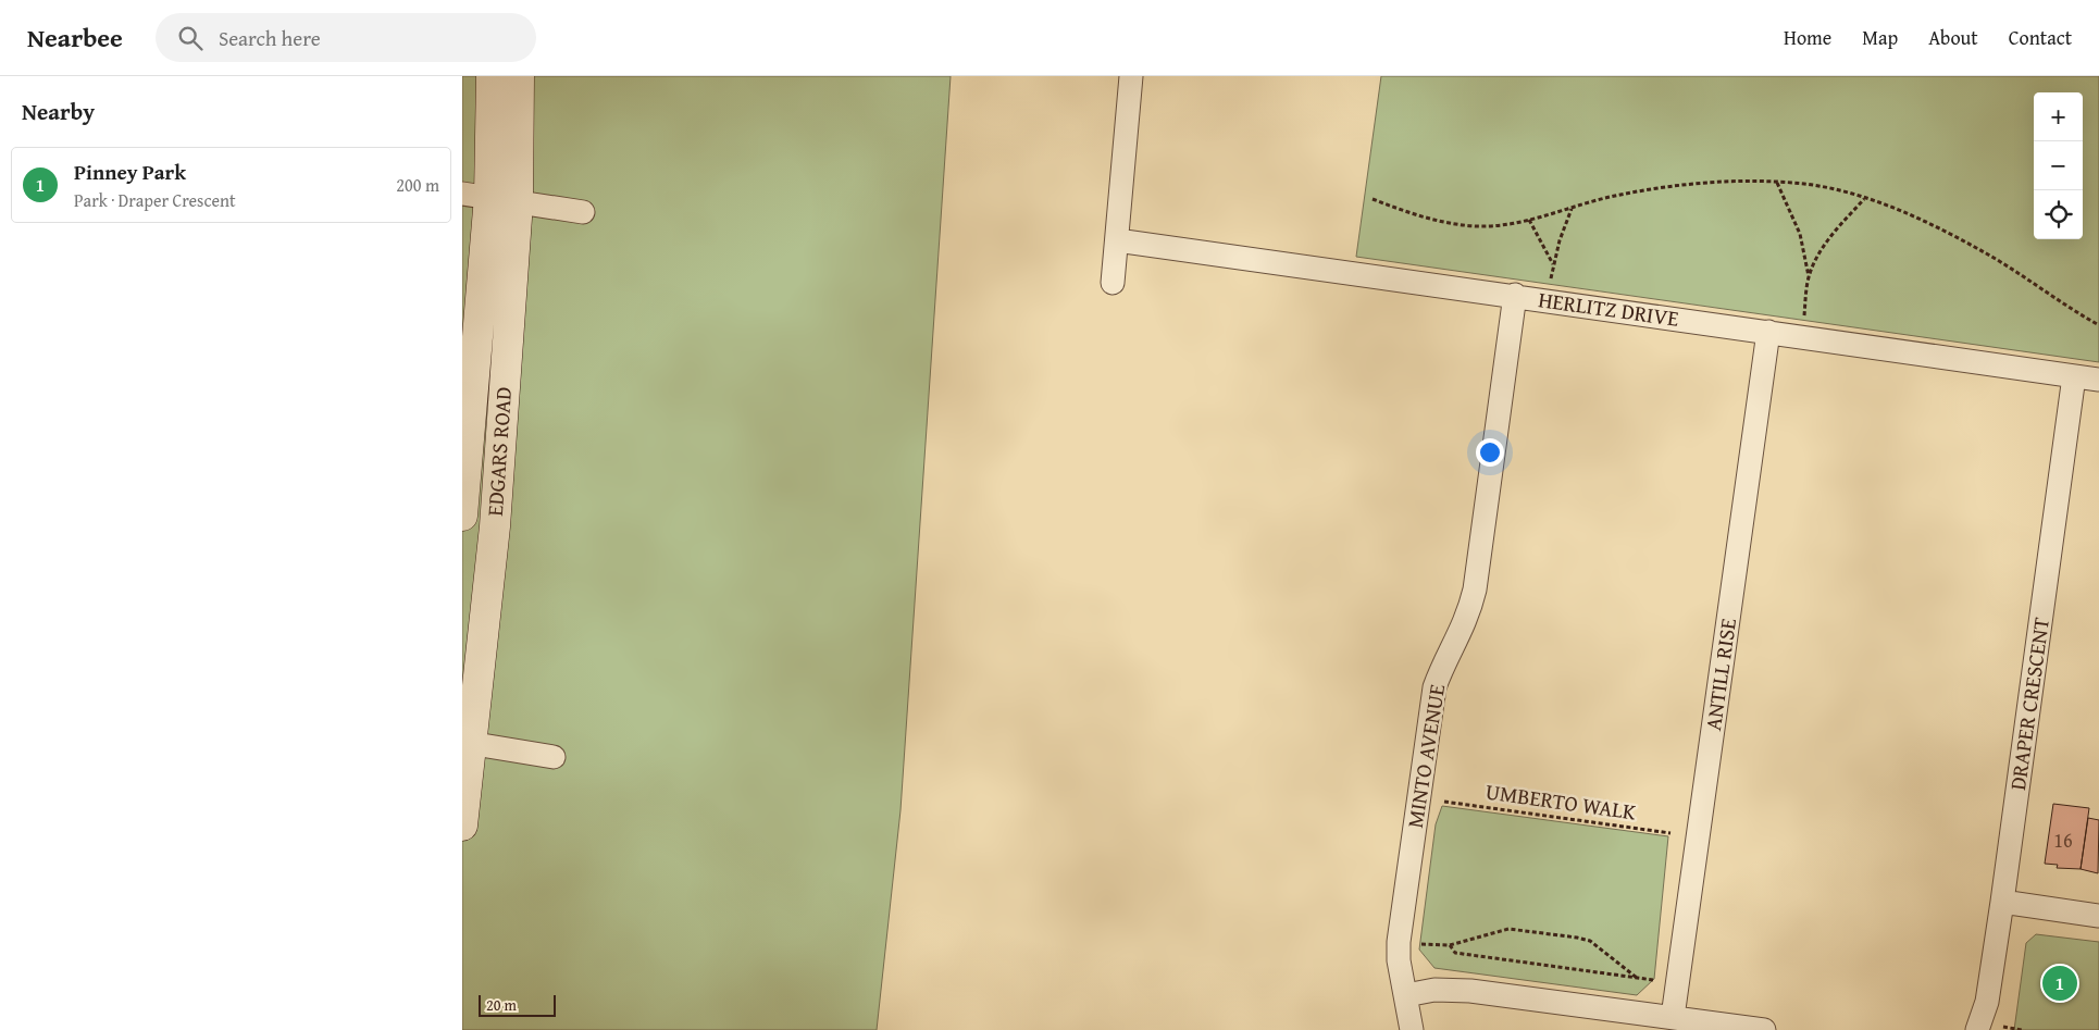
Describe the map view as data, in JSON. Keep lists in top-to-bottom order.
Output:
{
  "streets": {
    "main road": ["EDGARS ROAD"],
    "street": [
      "HERLITZ DRIVE",
      "ANTILL RISE",
      "DRAPER CRESCENT",
      "MINTO AVENUE"
    ],
    "path": ["UMBERTO WALK"]
  },
  "crossings": [
    ["HERLITZ DRIVE", "ANTILL RISE"],
    ["HERLITZ DRIVE", "DRAPER CRESCENT"],
    ["HERLITZ DRIVE", "MINTO AVENUE"]
  ],
  "house_numbers": ["16"],
  "scale_bar": "20 m",
  "page": {
    "header": "Nearbee",
    "search": "Search here",
    "nav": [
      "Home",
      "Map",
      "About",
      "Contact"
    ],
    "heading": "Nearby",
    "map_buttons": ["+", "−"],
    "list": [
      {
        "mark": "1",
        "name": "Pinney Park",
        "note": "Park · Draper Crescent",
        "value": "200 m"
      }
    ],
    "pins": "1",
    "scale": "20 m"
  }
}
